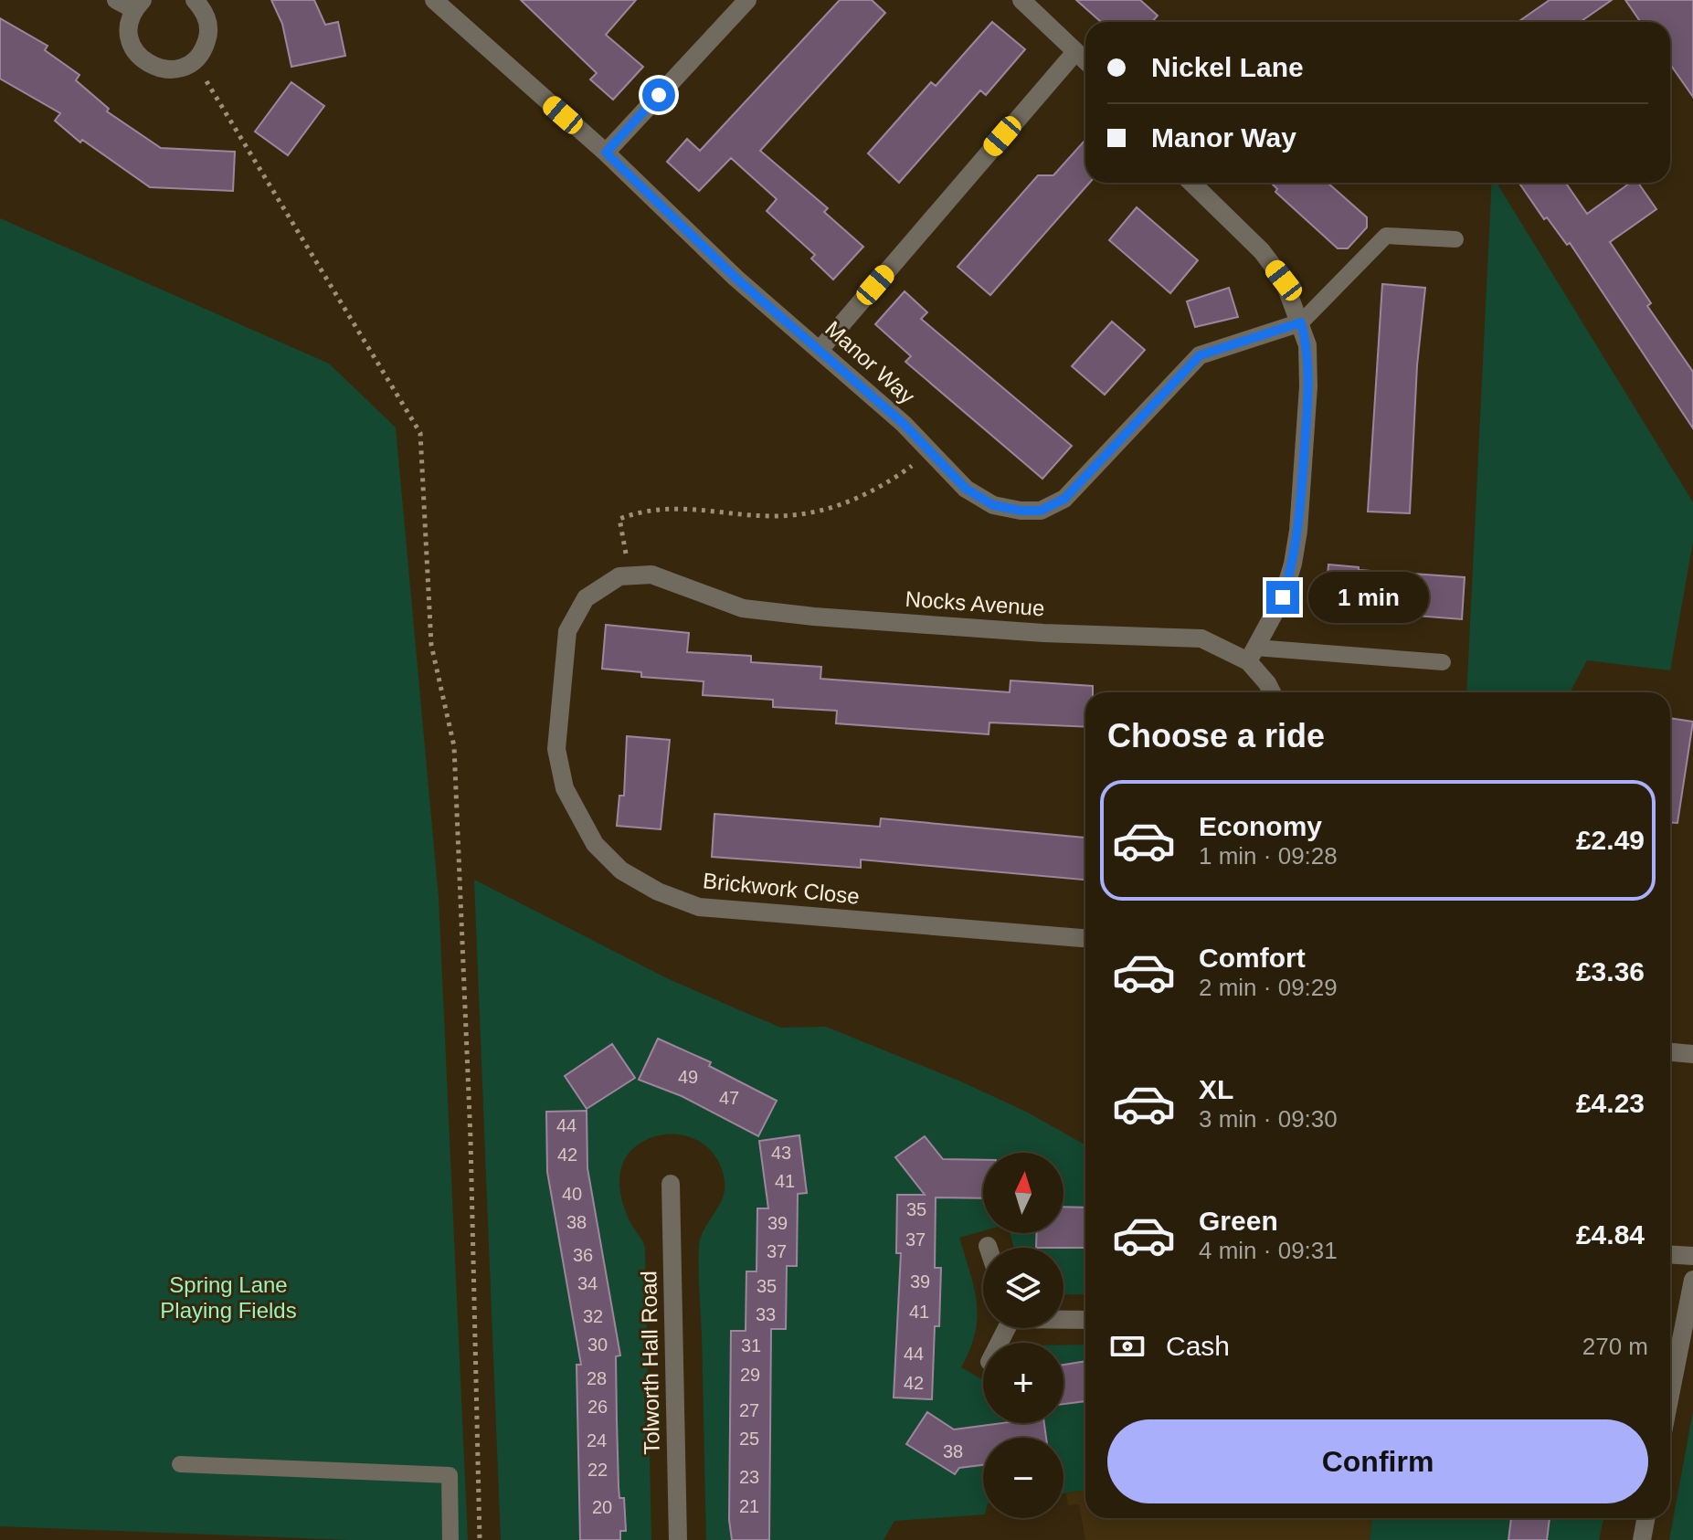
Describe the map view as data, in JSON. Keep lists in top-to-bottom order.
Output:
{
  "streets": {
    "street": [
      "Manor Way",
      "Nocks Avenue",
      "Brickwork Close",
      "Tolworth Hall Road"
    ]
  },
  "crossings": [
    ["Nocks Avenue", "Brickwork Close"]
  ],
  "parks": ["Spring Lane Playing Fields"],
  "house_numbers": [
    "49",
    "47",
    "44",
    "43",
    "42",
    "41",
    "40",
    "35",
    "38",
    "39",
    "37",
    "37",
    "36",
    "39",
    "34",
    "35",
    "41",
    "33",
    "32",
    "30",
    "31",
    "44",
    "29",
    "28",
    "42",
    "26",
    "27",
    "25",
    "24",
    "38",
    "22",
    "23",
    "21",
    "20"
  ],
  "north": "top",
  "page": {
    "banner": ["Nickel Lane", "Manor Way"],
    "bubble": "1 min",
    "heading": "Choose a ride",
    "list": [
      {
        "name": "Economy",
        "note": "1 min · 09:28",
        "value": "£2.49"
      },
      {
        "name": "Comfort",
        "note": "2 min · 09:29",
        "value": "£3.36"
      },
      {
        "name": "XL",
        "note": "3 min · 09:30",
        "value": "£4.23"
      },
      {
        "name": "Green",
        "note": "4 min · 09:31",
        "value": "£4.84"
      }
    ],
    "map_buttons": ["+", "−"],
    "pay": ["Cash", "270 m"],
    "buttons": "Confirm"
  }
}
